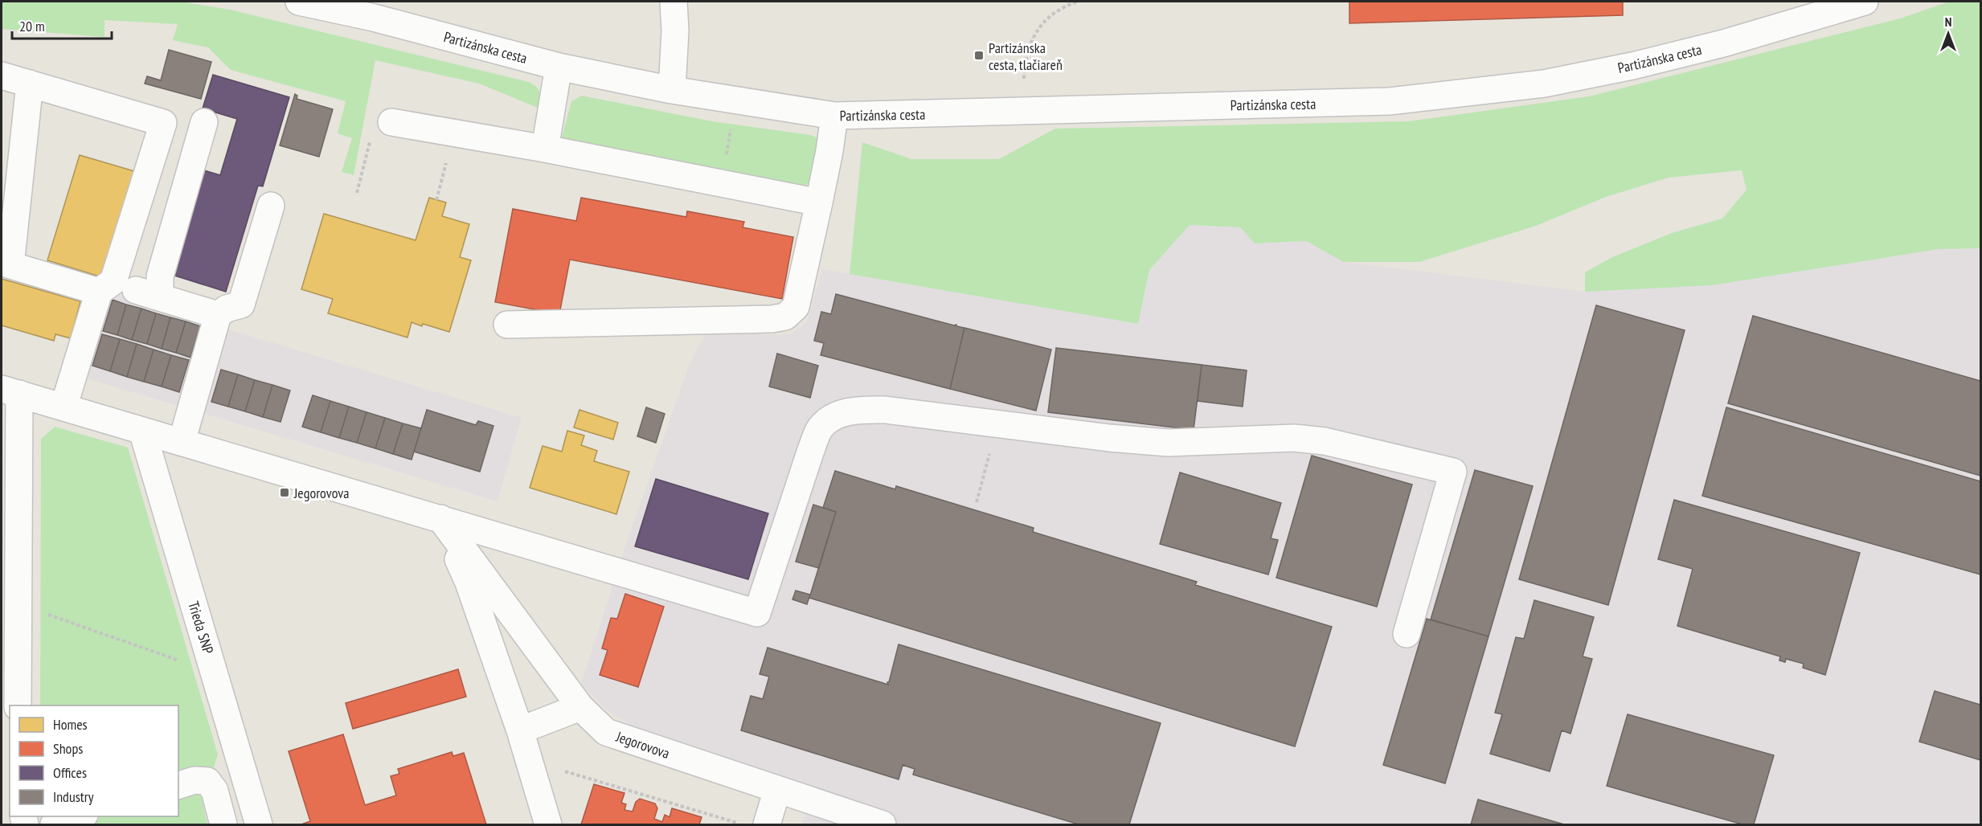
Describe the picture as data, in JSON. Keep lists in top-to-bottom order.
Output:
{
  "streets": {
    "street": ["Partizánska cesta", "Trieda SNP", "Jegorovova"]
  },
  "places": {
    "transit": ["Partizánska cesta, tlačiareň", "Jegorovova"]
  },
  "legend": [
    "Homes",
    "Shops",
    "Offices",
    "Industry"
  ],
  "scale_bar": "20 m",
  "north": "top"
}
